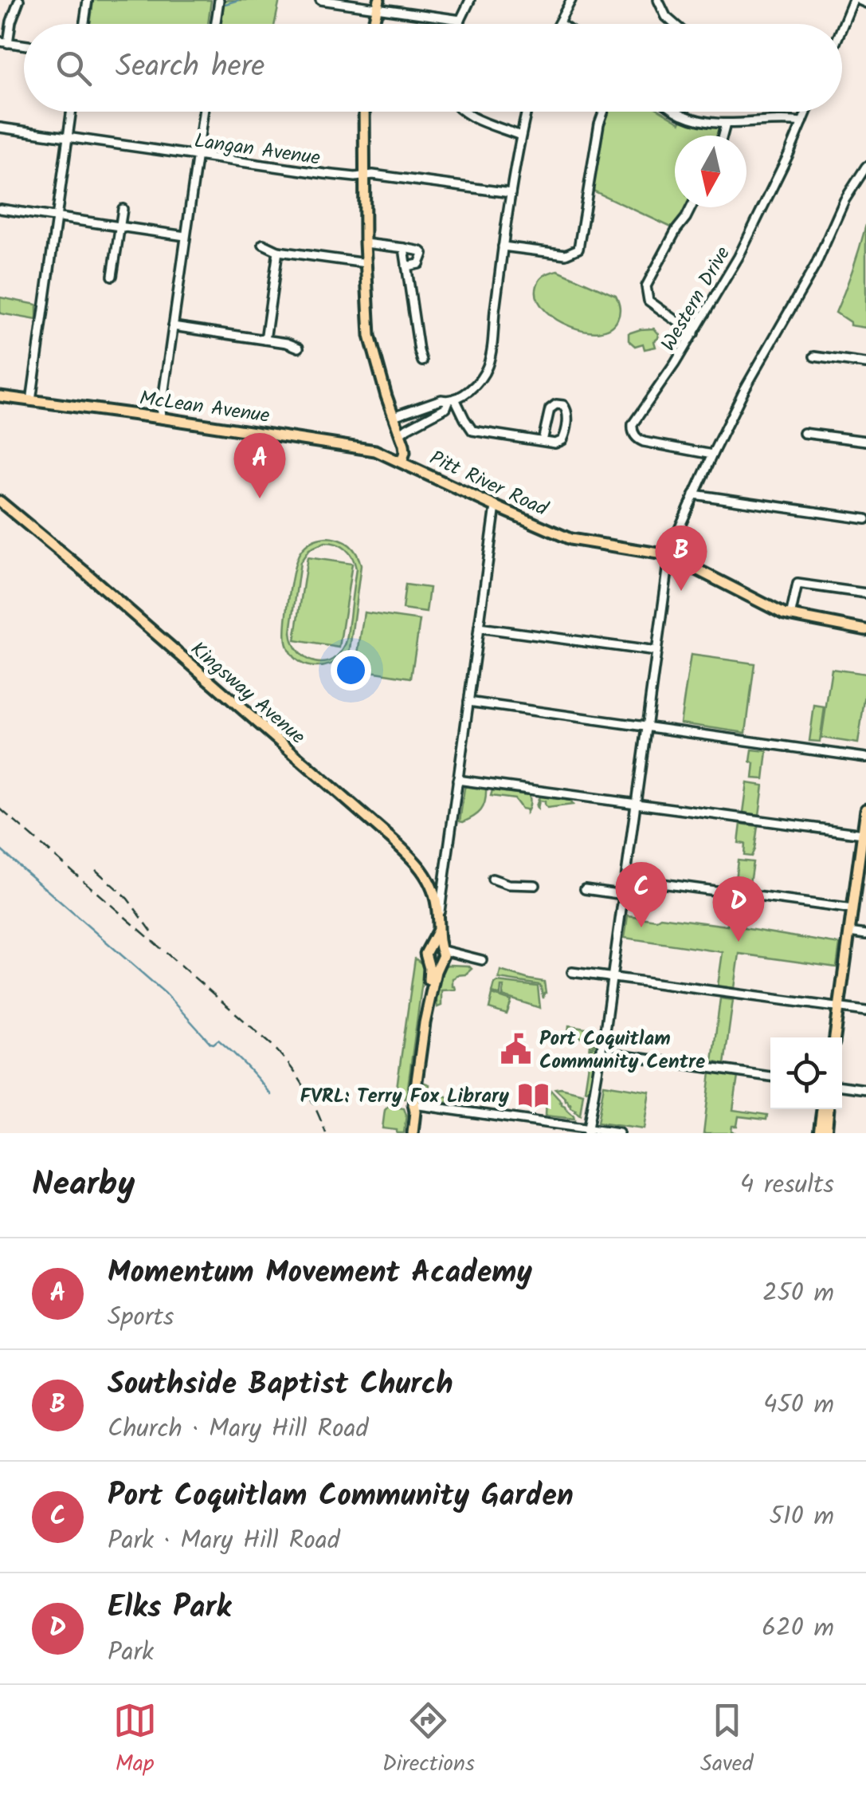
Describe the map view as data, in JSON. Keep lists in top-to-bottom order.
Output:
{
  "streets": {
    "main road": ["McLean Avenue", "Pitt River Road", "Kingsway Avenue"],
    "street": ["Langan Avenue", "Western Drive"]
  },
  "crossings": [
    ["Langan Avenue", "Pitt River Road"],
    ["McLean Avenue", "Pitt River Road"]
  ],
  "places": {
    "public building": ["Port Coquitlam Community Centre"],
    "library": ["FVRL: Terry Fox Library"]
  },
  "north": "bottom",
  "page": {
    "search": "Search here",
    "pins": [
      "A",
      "B",
      "C",
      "D"
    ],
    "heading": ["Nearby", "4 results"],
    "list": [
      {
        "mark": "A",
        "name": "Momentum Movement Academy",
        "note": "Sports",
        "value": "250 m"
      },
      {
        "mark": "B",
        "name": "Southside Baptist Church",
        "note": "Church · Mary Hill Road",
        "value": "450 m"
      },
      {
        "mark": "C",
        "name": "Port Coquitlam Community Garden",
        "note": "Park · Mary Hill Road",
        "value": "510 m"
      },
      {
        "mark": "D",
        "name": "Elks Park",
        "note": "Park",
        "value": "620 m"
      }
    ],
    "nav": ["Map", "Directions", "Saved"]
  }
}
